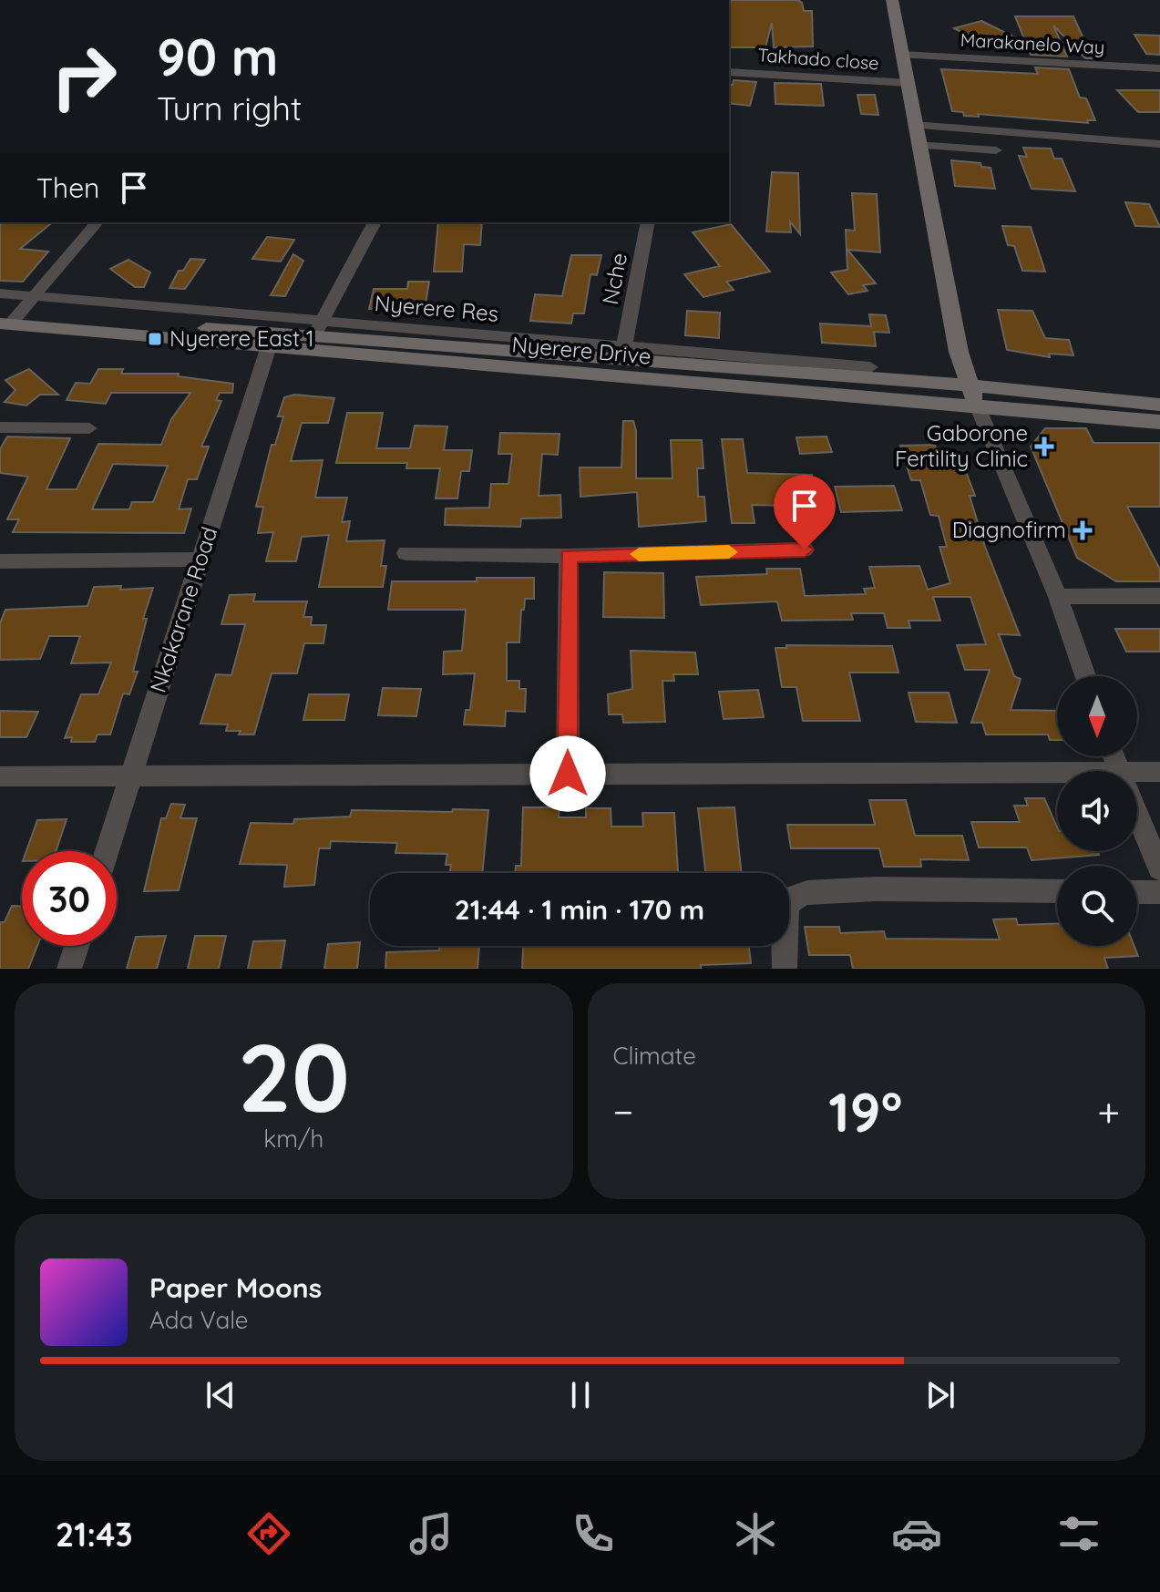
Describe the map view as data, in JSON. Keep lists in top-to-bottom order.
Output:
{
  "streets": {
    "main road": ["Nyerere Drive"],
    "street": [
      "Marakanelo Way",
      "Takhado close",
      "Nche",
      "Nyerere Res",
      "Nkakarane Road"
    ]
  },
  "crossings": [
    ["Nche", "Nyerere Res"],
    ["Nyerere Res", "Nyerere Drive"],
    ["Nyerere Drive", "Nkakarane Road"]
  ],
  "places": {
    "transit": ["Nyerere East 1"],
    "health": ["Gaborone Fertility Clinic", "Diagnofirm"]
  },
  "north": "bottom",
  "page": {
    "turn": ["90 m", "Turn right"],
    "then": "Then",
    "limit": "30",
    "trip": "21:44 · 1 min · 170 m",
    "tile": [
      ["20", "km/h"],
      "Climate"
    ],
    "heat": ["−", "19°", "+"],
    "song": ["Paper Moons", "Ada Vale"],
    "tabs": "21:43"
  }
}
